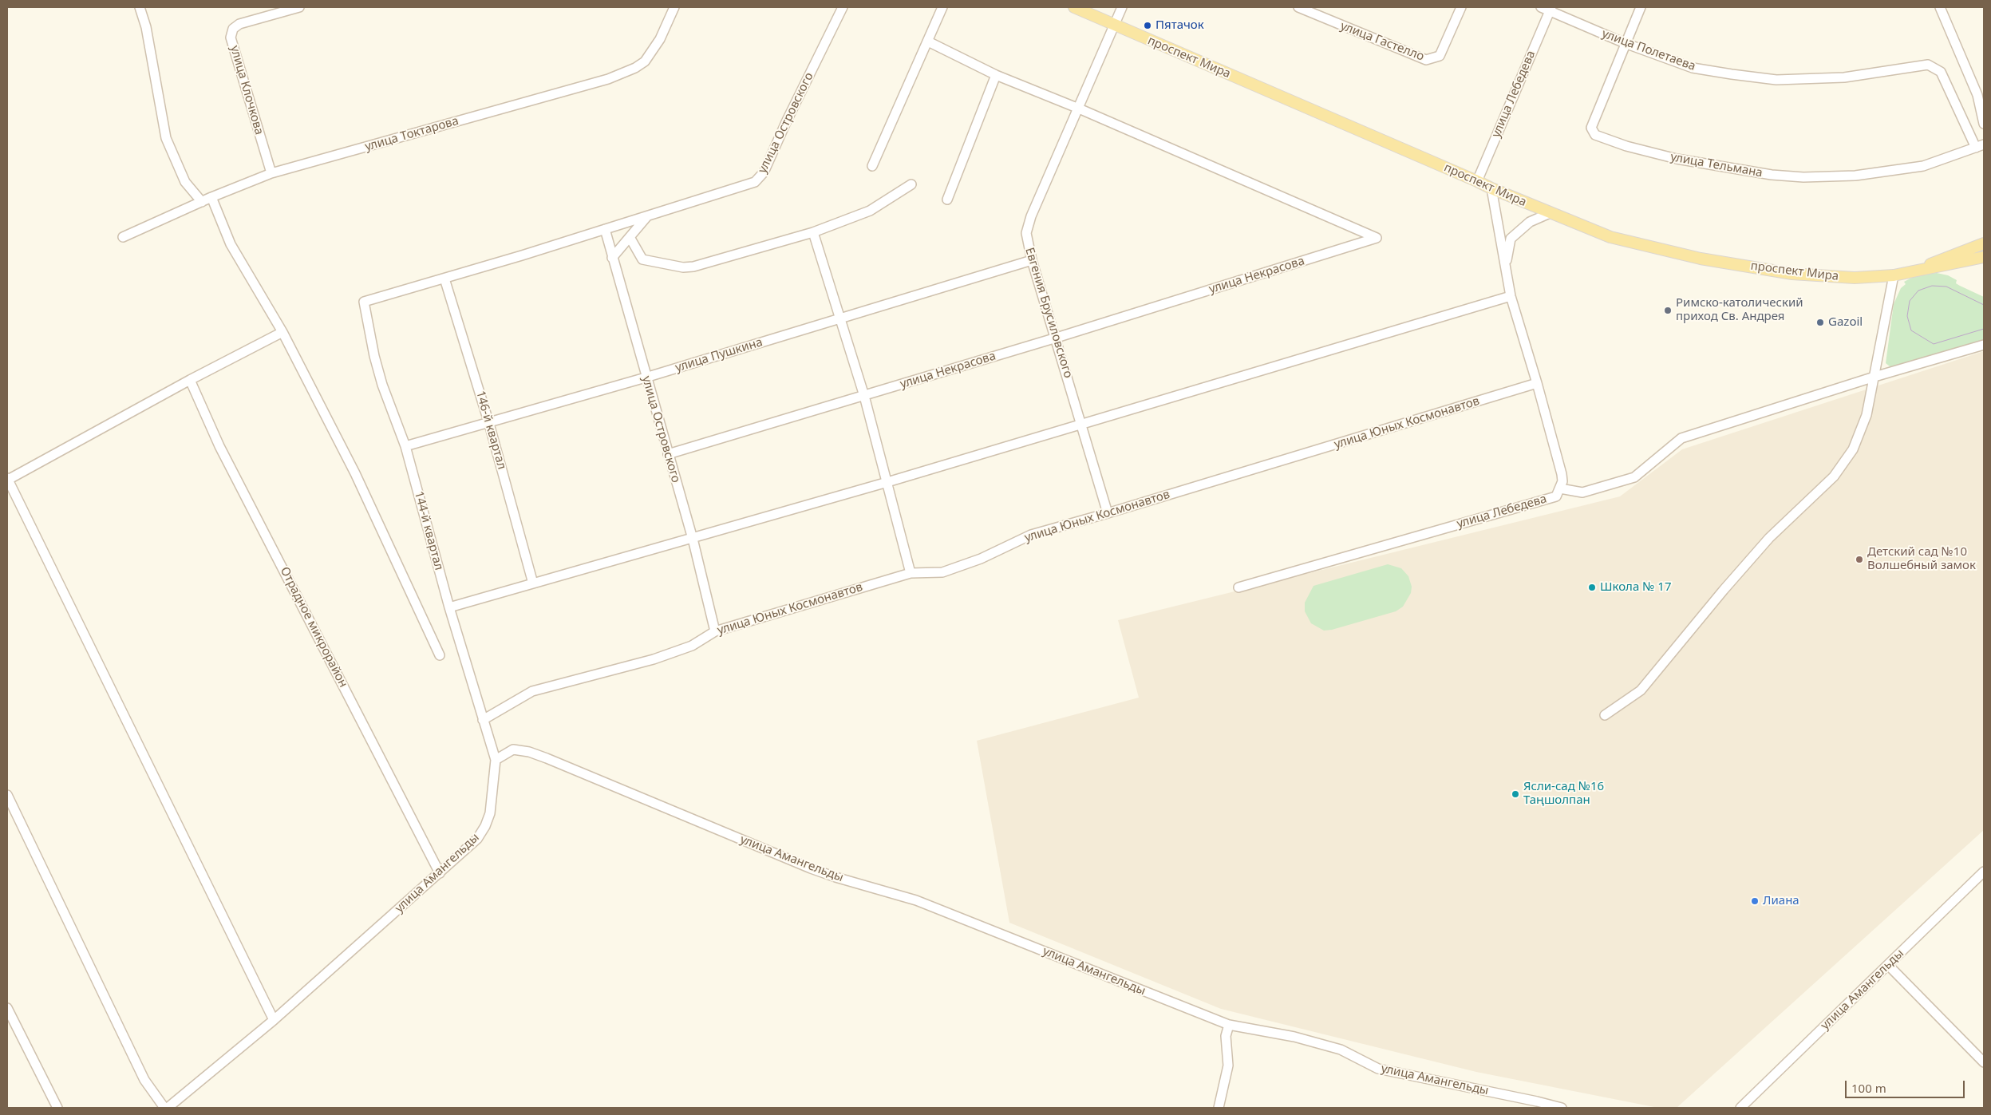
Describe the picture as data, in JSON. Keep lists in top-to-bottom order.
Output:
{
  "streets": {
    "main road": ["проспект Мира"],
    "street": [
      "улица Гастелло",
      "улица Полетаева",
      "улица Клочкова",
      "улица Лебедева",
      "улица Островского",
      "улица Токтарова",
      "улица Тельмана",
      "улица Некрасова",
      "Евгения Брусиловского",
      "улица Пушкина",
      "улица Юных Космонавтов",
      "146-й квартал",
      "144-й квартал",
      "Отрадное микрорайон",
      "улица Амангельды"
    ]
  },
  "crossings": [
    ["улица Полетаева", "улица Лебедева"],
    ["улица Полетаева", "улица Тельмана"],
    ["проспект Мира", "улица Лебедева"],
    ["проспект Мира", "Евгения Брусиловского"],
    ["улица Клочкова", "улица Токтарова"],
    ["улица Лебедева", "улица Юных Космонавтов"],
    ["улица Островского", "улица Некрасова"],
    ["улица Островского", "улица Пушкина"],
    ["улица Островского", "улица Юных Космонавтов"],
    ["улица Островского", "146-й квартал"],
    ["улица Островского", "144-й квартал"],
    ["улица Некрасова", "Евгения Брусиловского"],
    ["Евгения Брусиловского", "улица Пушкина"],
    ["Евгения Брусиловского", "улица Юных Космонавтов"],
    ["улица Пушкина", "146-й квартал"],
    ["улица Пушкина", "144-й квартал"],
    ["улица Юных Космонавтов", "144-й квартал"],
    ["144-й квартал", "улица Амангельды"],
    ["Отрадное микрорайон", "улица Амангельды"]
  ],
  "places": [
    "Пятачок",
    "Римско-католический приход Св. Андрея",
    "Gazoil",
    "Детский сад №10 Волшебный замок",
    "Школа № 17",
    "Ясли-сад №16 Таңшолпан",
    "Лиана"
  ],
  "scale_bar": "100 m"
}
